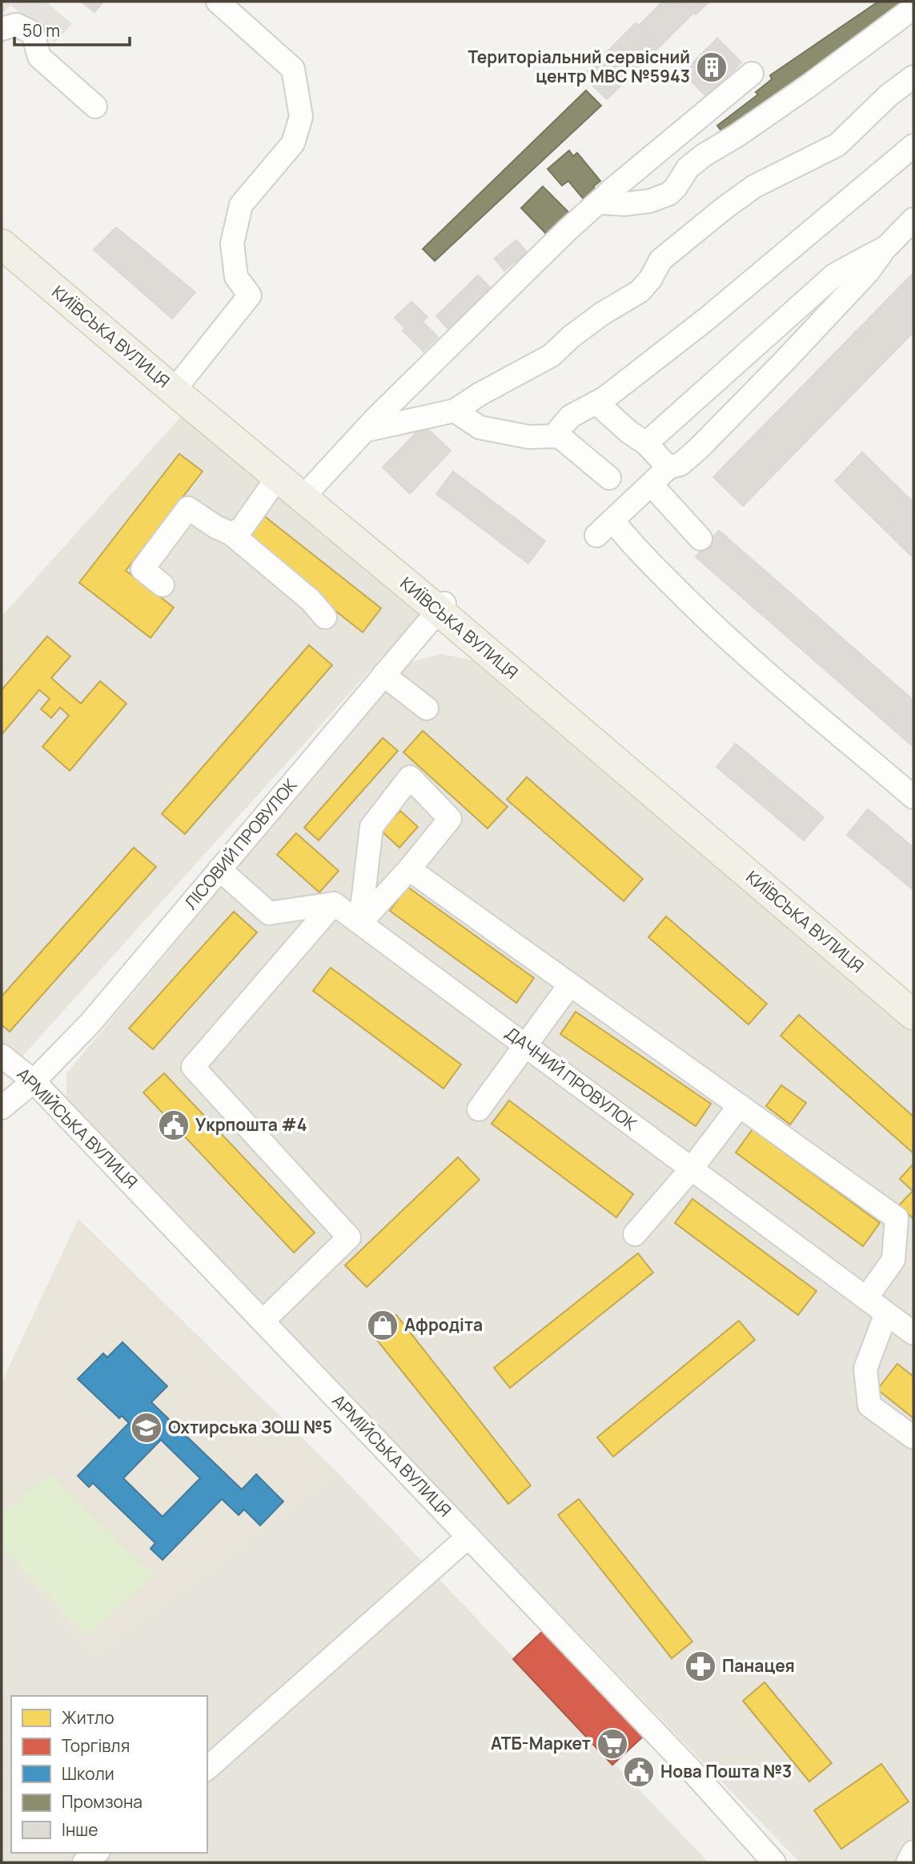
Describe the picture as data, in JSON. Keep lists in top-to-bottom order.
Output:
{
  "streets": {
    "main road": ["КИЇВСЬКА ВУЛИЦЯ"],
    "street": ["ЛІСОВИЙ ПРОВУЛОК", "ДАЧНИЙ ПРОВУЛОК", "АРМІЙСЬКА ВУЛИЦЯ"]
  },
  "crossings": [
    ["КИЇВСЬКА ВУЛИЦЯ", "ЛІСОВИЙ ПРОВУЛОК"],
    ["ЛІСОВИЙ ПРОВУЛОК", "АРМІЙСЬКА ВУЛИЦЯ"]
  ],
  "places": {
    "building": ["Територіальний сервісний центр МВС №5943"],
    "public building": ["Укрпошта #4", "Нова Пошта №3"],
    "shop": ["Афродіта"],
    "school or university": ["Охтирська ЗОШ №5"],
    "pharmacy": ["Панацея"],
    "supermarket": ["АТБ-Маркет"]
  },
  "legend": [
    "Житло",
    "Торгівля",
    "Школи",
    "Промзона",
    "Інше"
  ],
  "scale_bar": "50 m"
}
